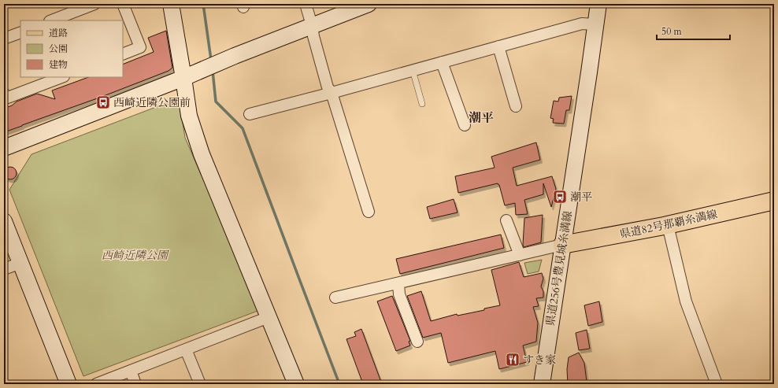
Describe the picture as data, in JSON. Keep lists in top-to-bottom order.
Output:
{
  "streets": {
    "main road": ["県道82号那覇糸満線"],
    "street": ["県道256号豊見城糸満線"]
  },
  "crossings": [
    ["県道82号那覇糸満線", "県道256号豊見城糸満線"]
  ],
  "districts": ["潮平"],
  "parks": ["西崎近隣公園"],
  "places": {
    "bus stop": ["西崎近隣公園前", "潮平"],
    "restaurant": ["すき家"]
  },
  "legend": ["道路", "公園", "建物"],
  "scale_bar": "50 m"
}
